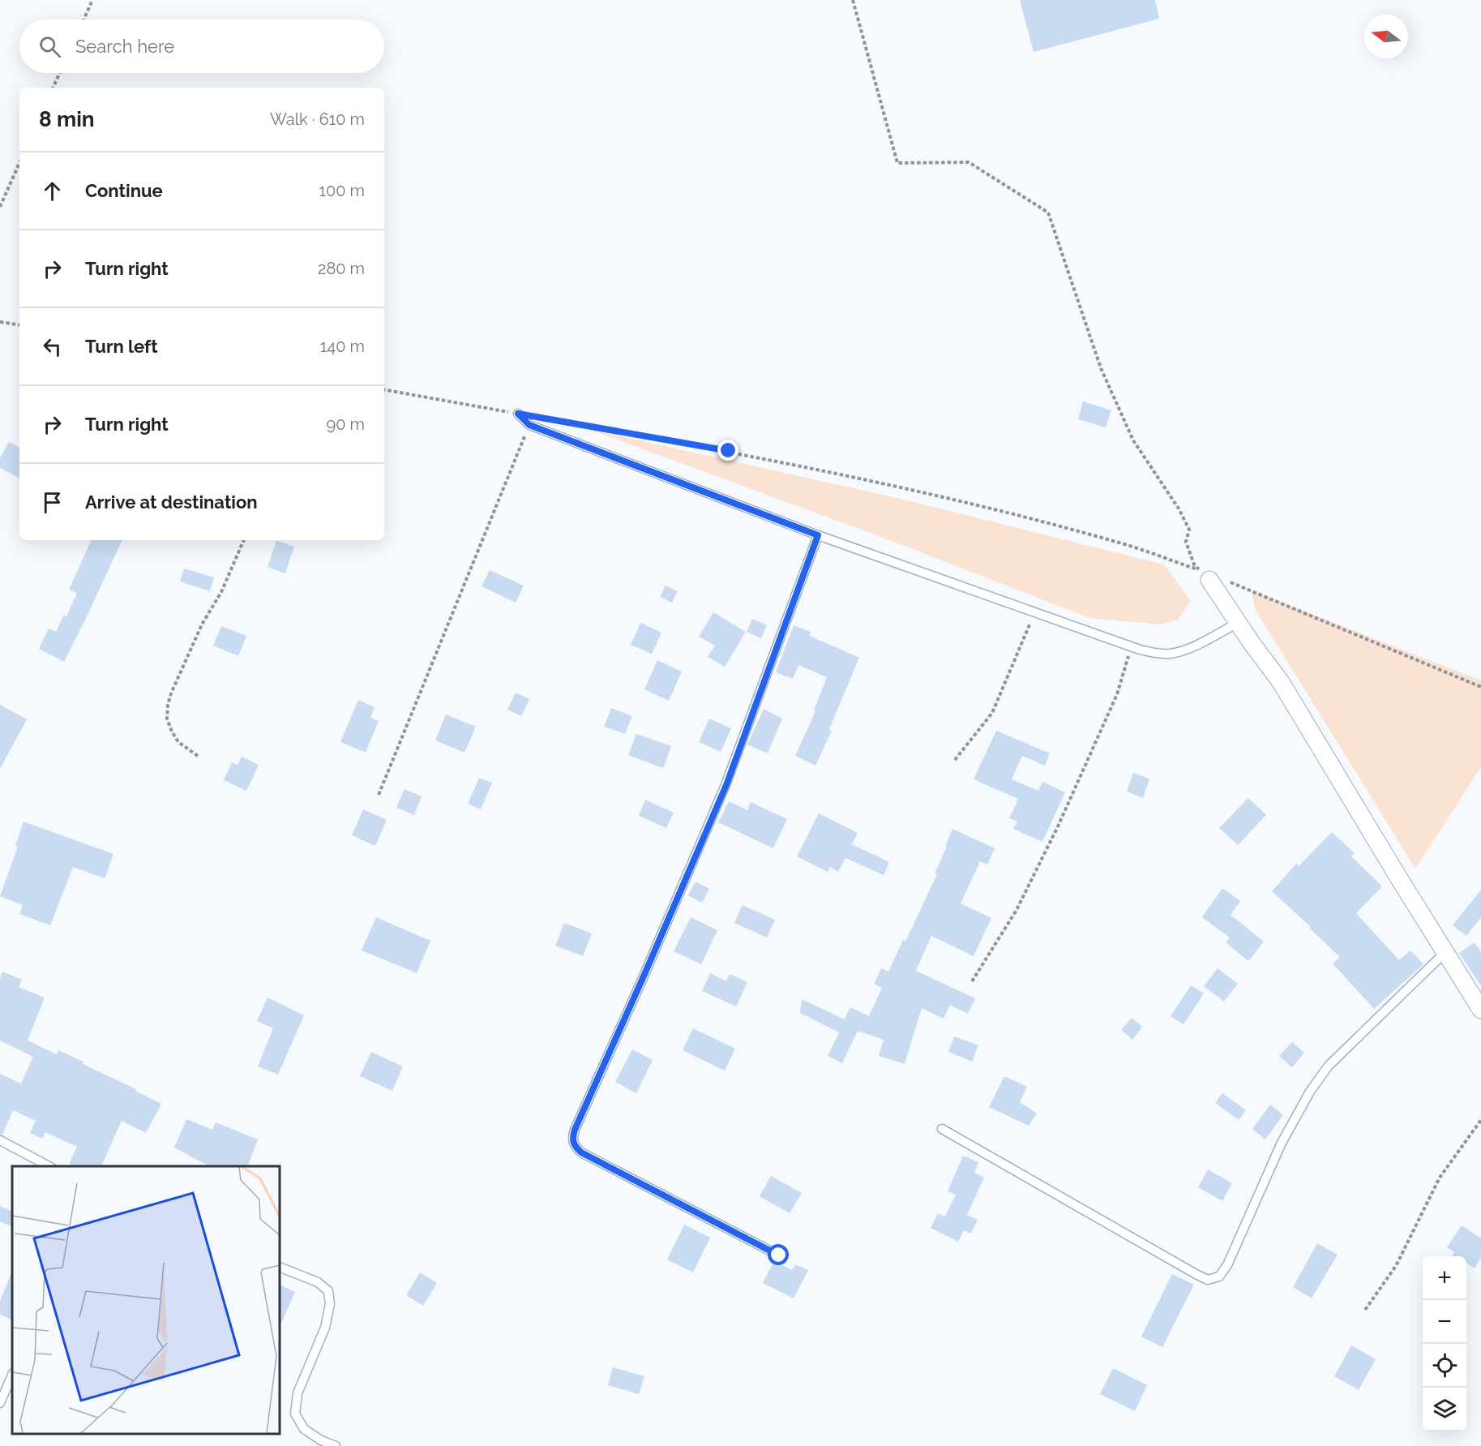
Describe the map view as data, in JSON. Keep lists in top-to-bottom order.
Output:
{
  "north": "left",
  "page": {
    "search": "Search here",
    "heading": ["8 min", "Walk · 610 m"],
    "list": [
      ["Continue", "100 m"],
      ["Turn right", "280 m"],
      ["Turn left", "140 m"],
      ["Turn right", "90 m"],
      "Arrive at destination"
    ],
    "map_buttons": ["+", "−"]
  }
}
